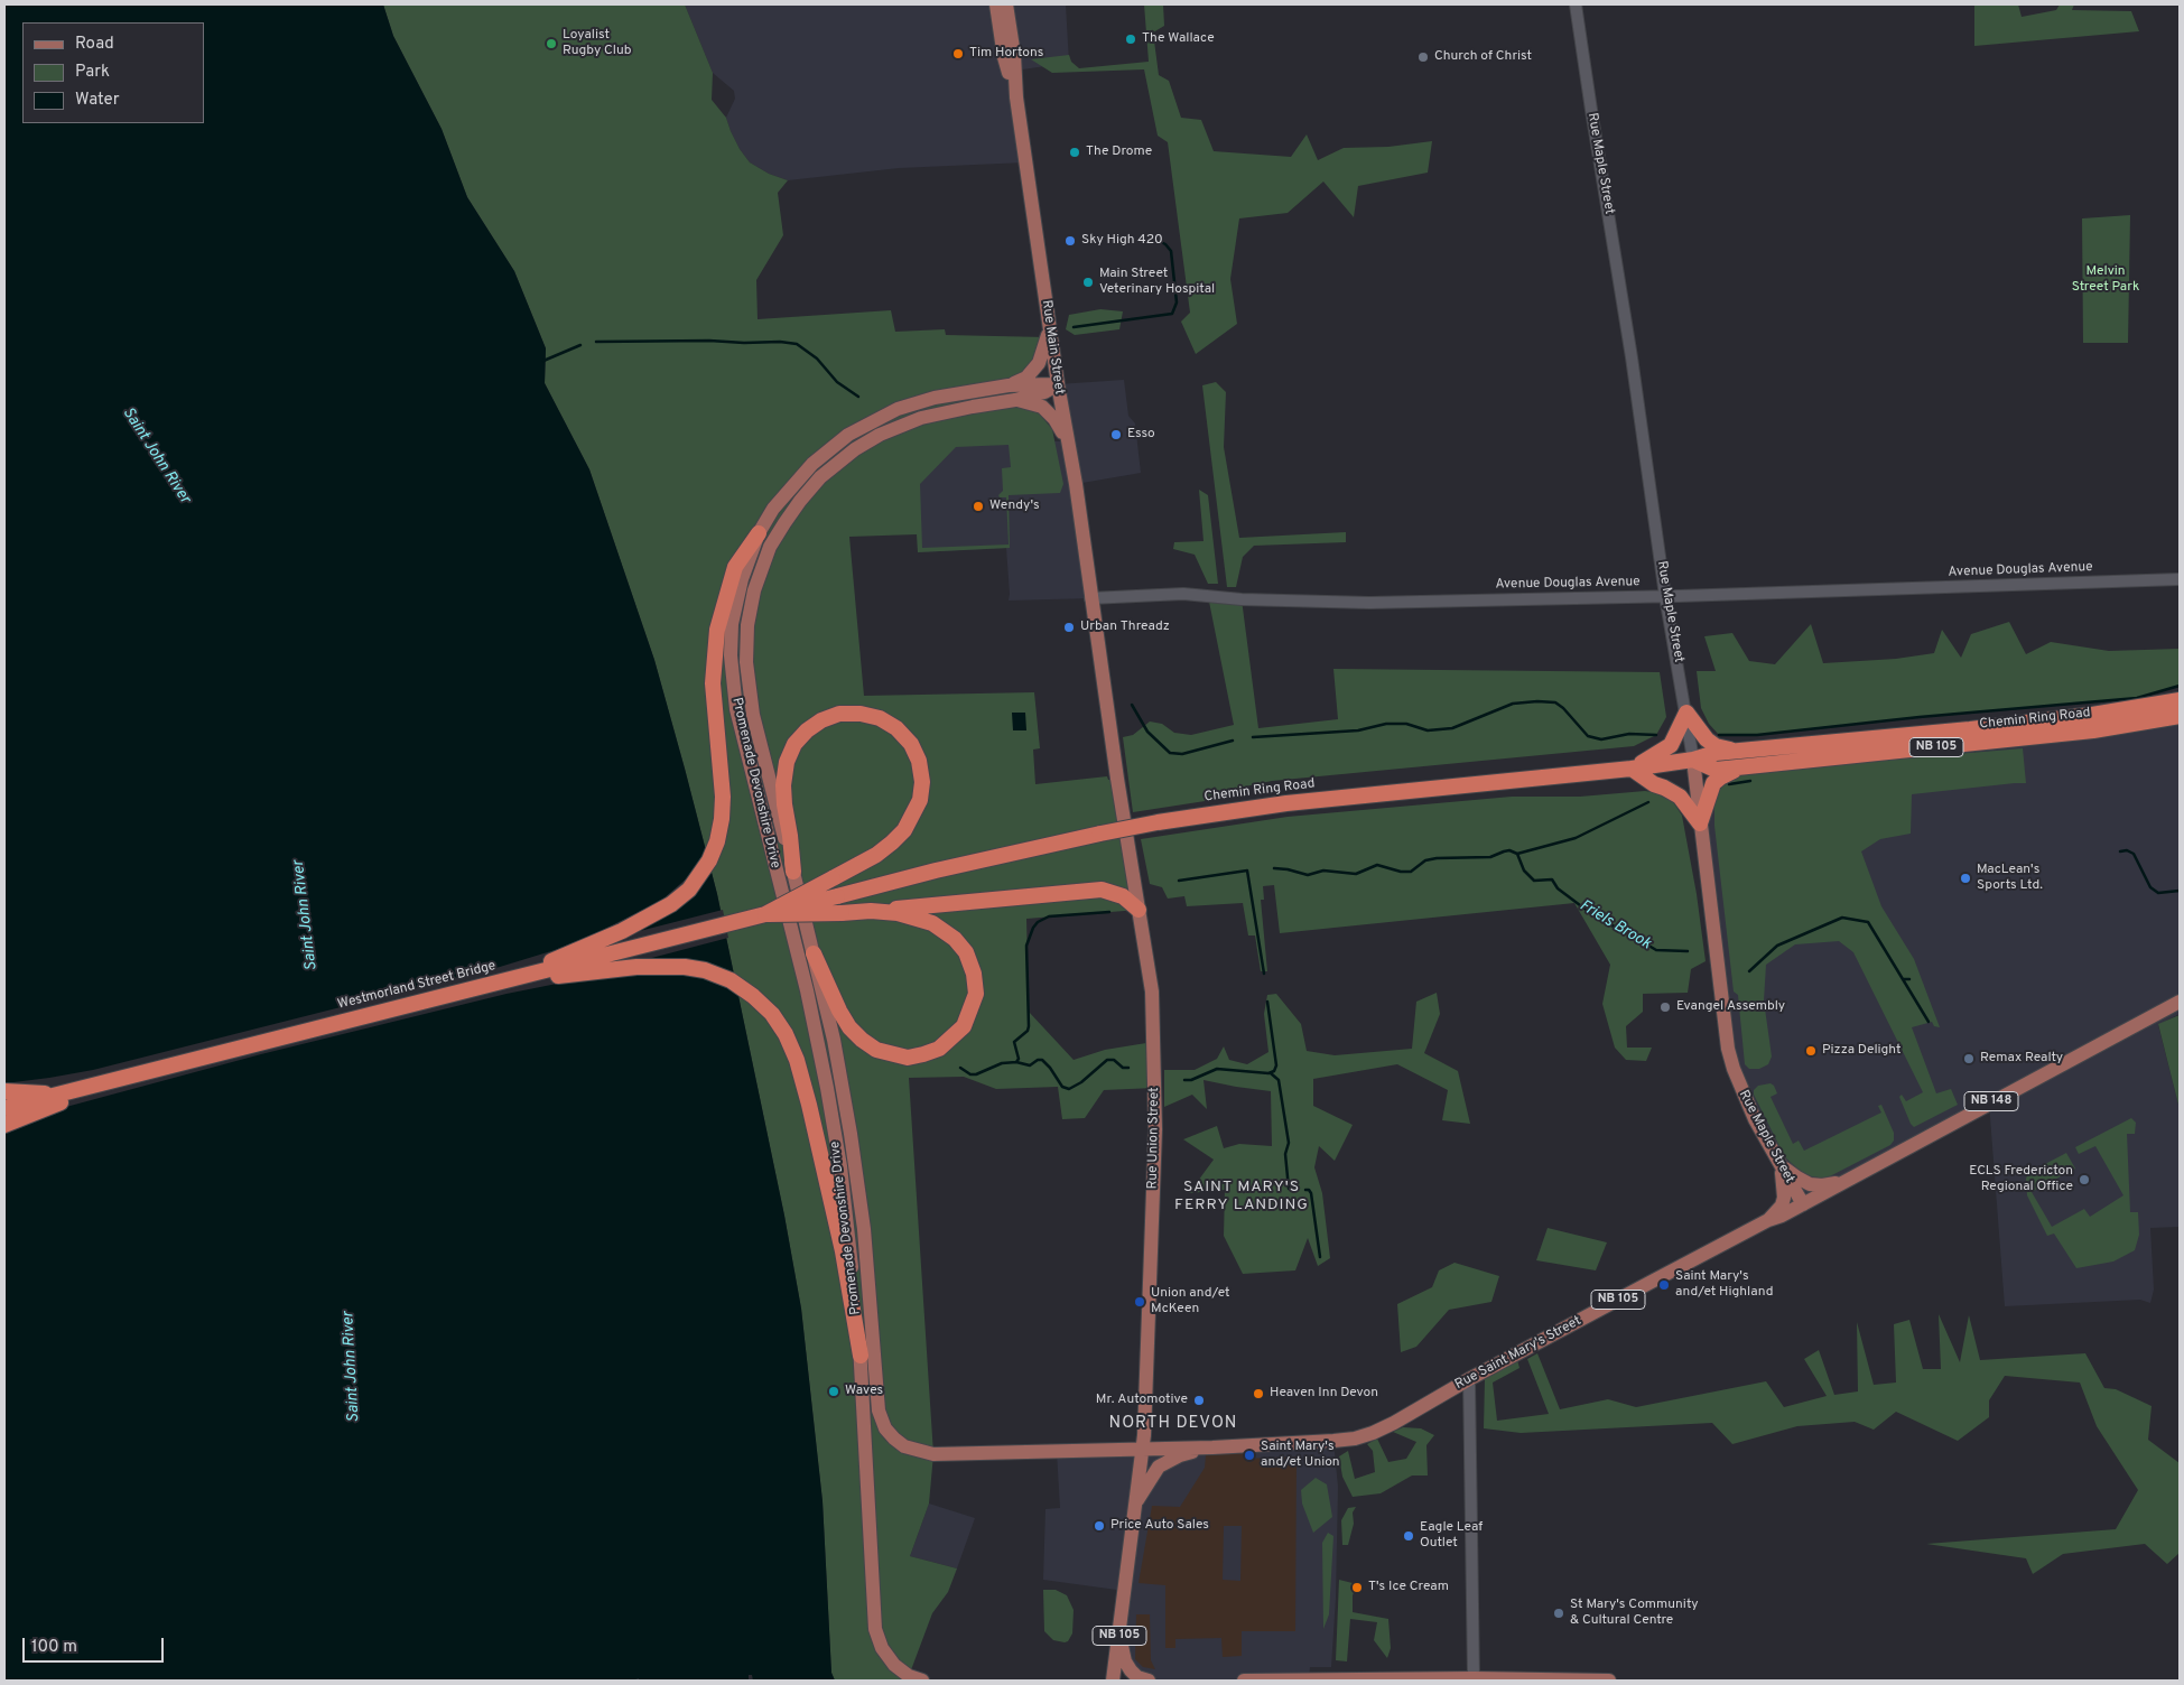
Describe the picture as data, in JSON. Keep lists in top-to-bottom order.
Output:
{
  "streets": {
    "highway": ["Chemin Ring Road", "NB 105", "Westmorland Street Bridge"],
    "main road": [
      "Rue Maple Street",
      "Rue Main Street",
      "Promenade Devonshire Drive",
      "NB 148",
      "Rue Union Street",
      "Rue Saint Mary's Street"
    ],
    "street": ["Avenue Douglas Avenue"]
  },
  "crossings": [
    ["Rue Maple Street", "Avenue Douglas Avenue"],
    ["Rue Maple Street", "Chemin Ring Road"],
    ["Rue Maple Street", "Rue Saint Mary's Street"],
    ["Rue Main Street", "Avenue Douglas Avenue"],
    ["Rue Main Street", "Promenade Devonshire Drive"],
    ["Rue Main Street", "Rue Union Street"],
    ["Avenue Douglas Avenue", "Rue Union Street"],
    ["Chemin Ring Road", "Westmorland Street Bridge"],
    ["Promenade Devonshire Drive", "Rue Saint Mary's Street"],
    ["Rue Union Street", "Rue Saint Mary's Street"]
  ],
  "districts": ["SAINT MARY'S FERRY LANDING", "NORTH DEVON"],
  "water": ["Saint John River", "Friels Brook"],
  "parks": ["Melvin Street Park"],
  "places": [
    "The Wallace",
    "Loyalist Rugby Club",
    "Tim Hortons",
    "Church of Christ",
    "The Drome",
    "Sky High 420",
    "Main Street Veterinary Hospital",
    "Esso",
    "Wendy's",
    "Urban Threadz",
    "MacLean's Sports Ltd.",
    "Evangel Assembly",
    "Pizza Delight",
    "Remax Realty",
    "ECLS Fredericton Regional Office",
    "Saint Mary's and/et Highland",
    "Union and/et McKeen",
    "Waves",
    "Heaven Inn Devon",
    "Mr. Automotive",
    "Saint Mary's and/et Union",
    "Price Auto Sales",
    "Eagle Leaf Outlet",
    "T's Ice Cream",
    "St Mary's Community & Cultural Centre"
  ],
  "legend": ["Road", "Park", "Water"],
  "scale_bar": "100 m"
}
